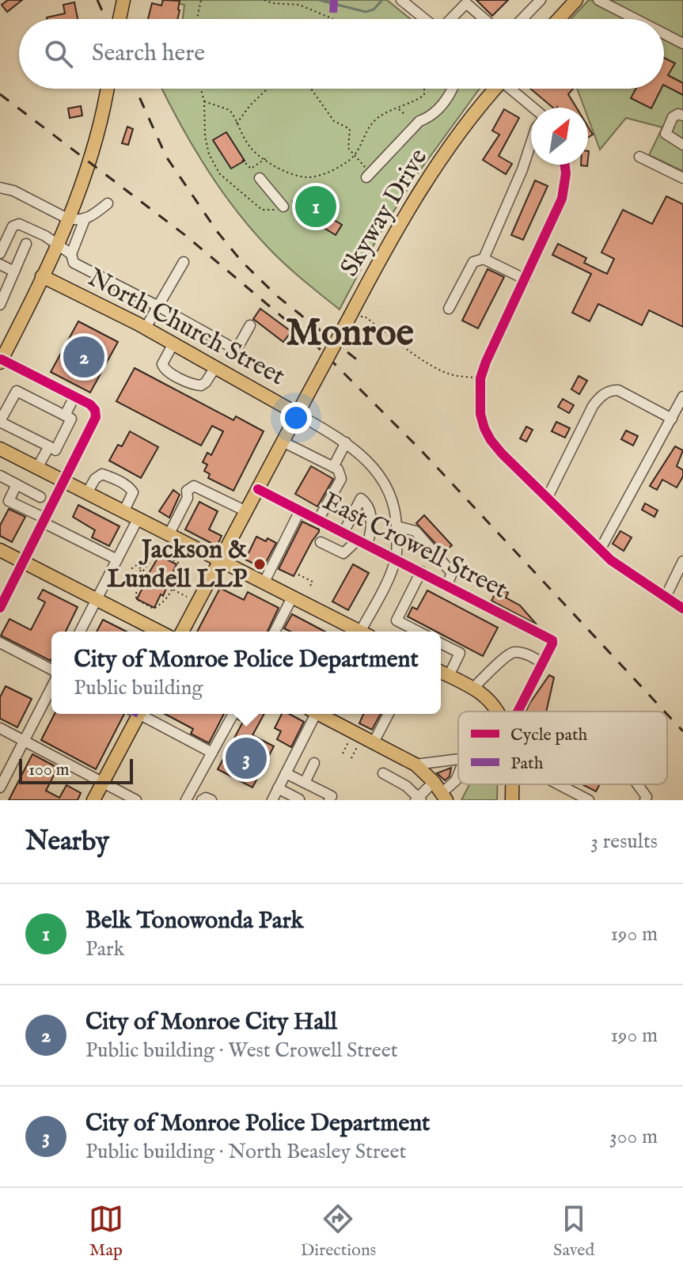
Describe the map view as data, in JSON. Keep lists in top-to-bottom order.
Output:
{
  "streets": {
    "main road": ["Skyway Drive", "North Church Street"],
    "street": ["East Crowell Street"]
  },
  "crossings": [
    ["Skyway Drive", "North Church Street"],
    ["Skyway Drive", "East Crowell Street"],
    ["North Church Street", "East Crowell Street"]
  ],
  "districts": ["Monroe"],
  "places": ["Jackson & Lundell LLP"],
  "legend": ["Cycle path", "Path"],
  "scale_bar": "100 m",
  "north": "top right",
  "page": {
    "search": "Search here",
    "pins": ["1", "2", "3"],
    "popup": ["City of Monroe Police Department", "Public building"],
    "scale": "100 m",
    "heading": ["Nearby", "3 results"],
    "list": [
      {
        "mark": "1",
        "name": "Belk Tonowonda Park",
        "note": "Park",
        "value": "190 m"
      },
      {
        "mark": "2",
        "name": "City of Monroe City Hall",
        "note": "Public building · West Crowell Street",
        "value": "190 m"
      },
      {
        "mark": "3",
        "name": "City of Monroe Police Department",
        "note": "Public building · North Beasley Street",
        "value": "300 m"
      }
    ],
    "nav": ["Map", "Directions", "Saved"]
  }
}
